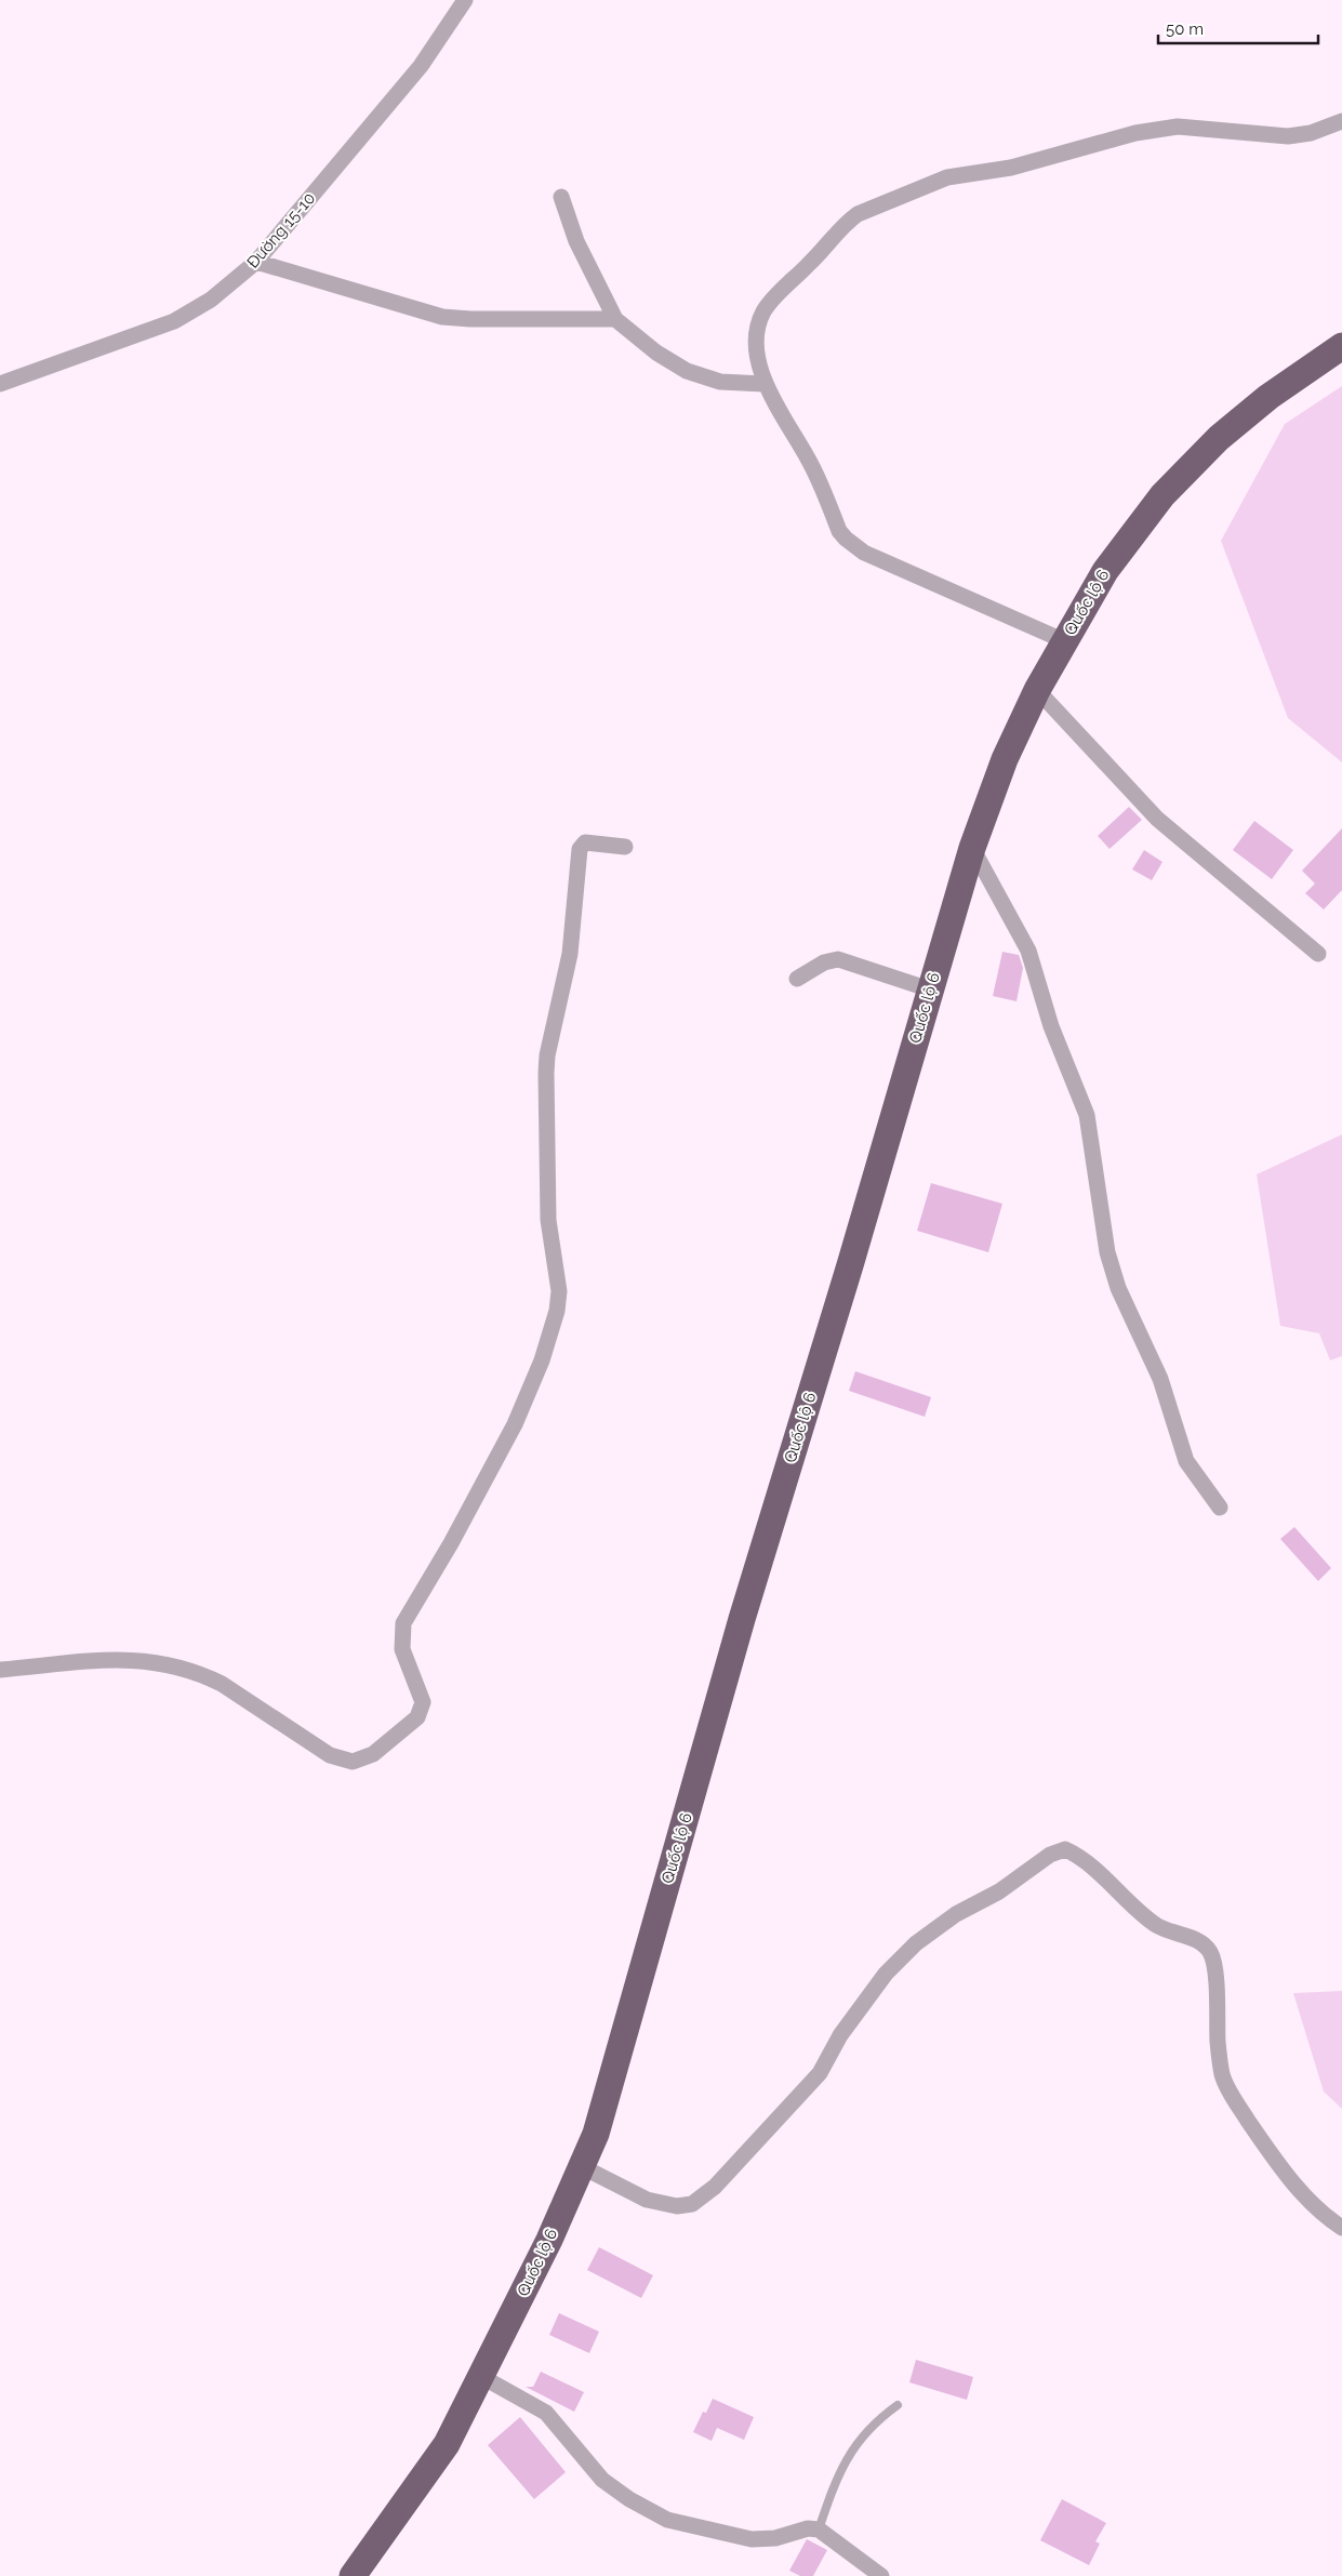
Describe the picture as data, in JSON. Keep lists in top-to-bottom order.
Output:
{
  "streets": {
    "highway": ["Quốc lộ 6"],
    "street": ["Đường 15-10"]
  },
  "scale_bar": "50 m"
}
